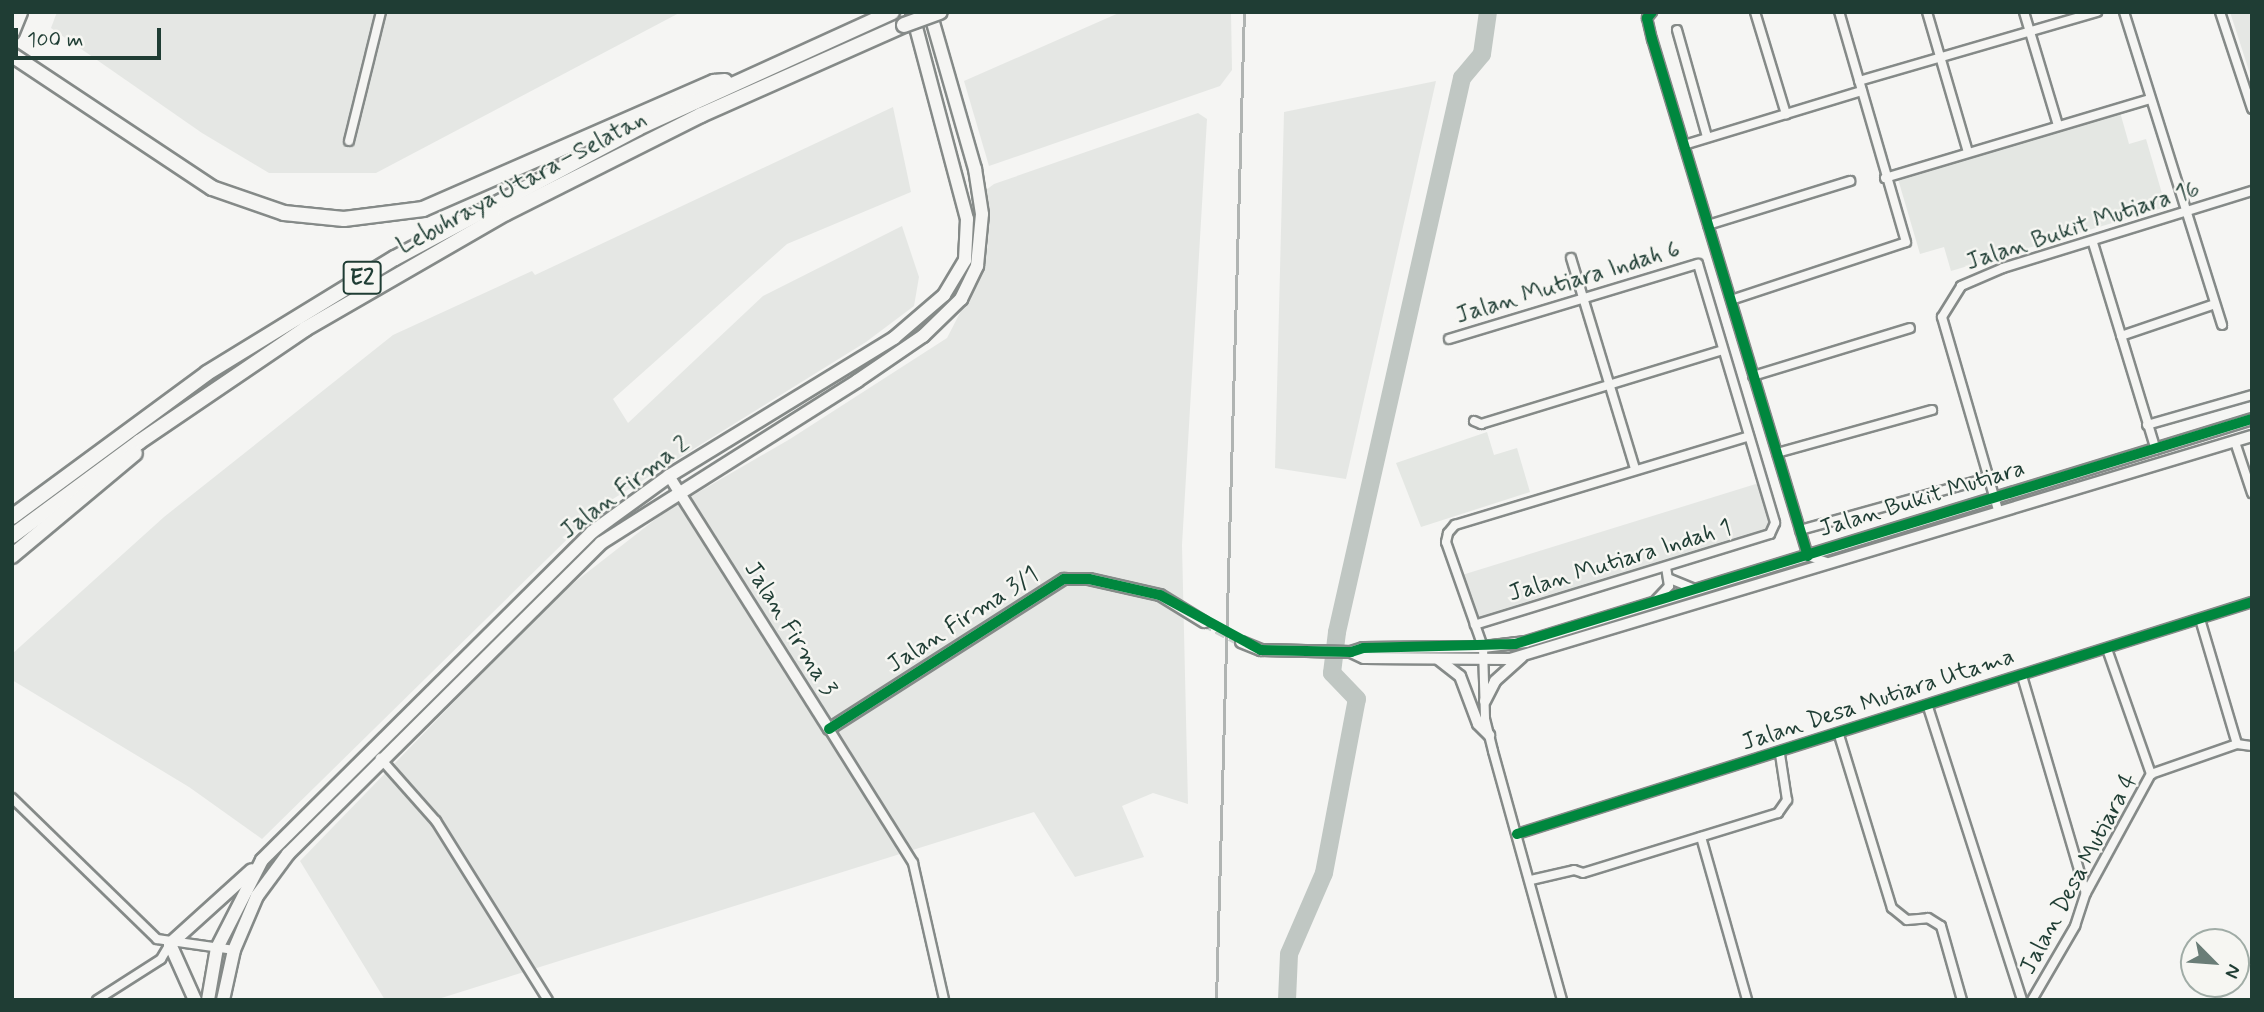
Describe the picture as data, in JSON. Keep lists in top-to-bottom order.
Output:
{
  "streets": {
    "highway": ["Lebuhraya Utara–Selatan", "E2"],
    "main road": ["Jalan Firma 2"],
    "street": [
      "Jalan Bukit Mutiara 16",
      "Jalan Mutiara Indah 6",
      "Jalan Bukit Mutiara",
      "Jalan Mutiara Indah 1",
      "Jalan Firma 3/1",
      "Jalan Firma 3",
      "Jalan Desa Mutiara Utama",
      "Jalan Desa Mutiara 4"
    ]
  },
  "crossings": [
    ["Jalan Firma 2", "Jalan Firma 3"],
    ["Jalan Firma 3/1", "Jalan Firma 3"]
  ],
  "scale_bar": "100 m",
  "north": "bottom right"
}
